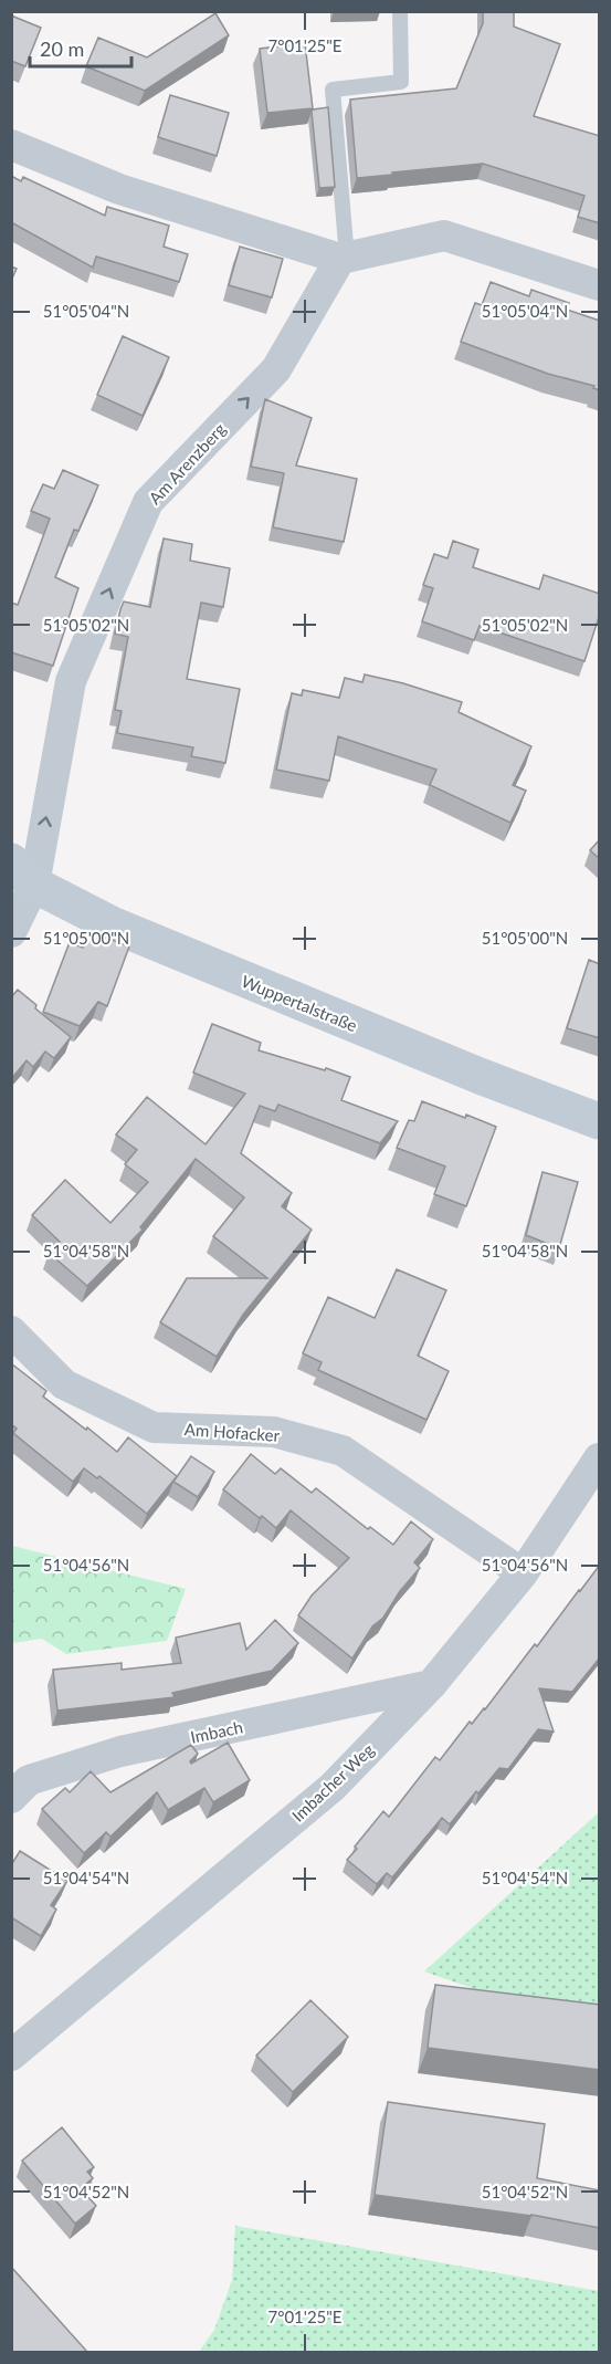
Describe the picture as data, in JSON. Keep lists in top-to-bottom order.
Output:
{
  "streets": {
    "main road": ["Wuppertalstraße"],
    "street": [
      "Am Arenzberg",
      "Am Hofacker",
      "Imbach",
      "Imbacher Weg"
    ]
  },
  "crossings": [
    ["Am Arenzberg", "Wuppertalstraße"],
    ["Am Hofacker", "Imbacher Weg"],
    ["Imbach", "Imbacher Weg"]
  ],
  "one_way": ["Am Arenzberg"],
  "scale_bar": "20 m",
  "coordinates": [
    "7°01'25\"E",
    "51°05'04\"N",
    "51°05'02\"N",
    "51°05'00\"N",
    "51°04'58\"N",
    "51°04'56\"N",
    "51°04'54\"N",
    "51°04'52\"N"
  ]
}
